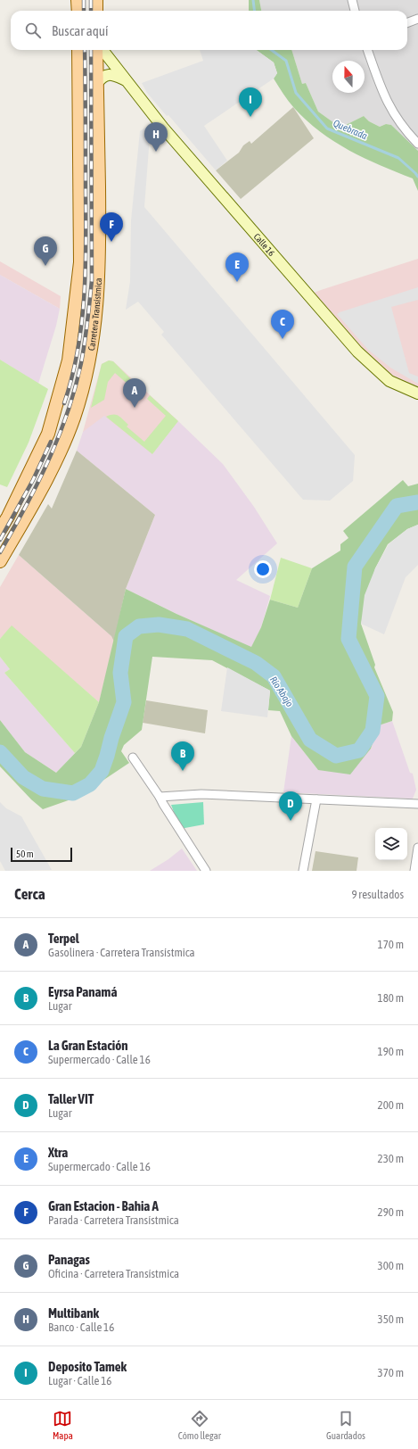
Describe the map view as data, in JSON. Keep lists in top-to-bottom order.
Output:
{
  "streets": {
    "main road": ["Calle 16", "Carretera Transístmica"]
  },
  "water": ["Quebrada", "Río Abajo"],
  "scale_bar": "50 m",
  "north": "top",
  "page": {
    "search": "Buscar aquí",
    "pins": [
      "I",
      "H",
      "F",
      "G",
      "E",
      "C",
      "A",
      "B",
      "D"
    ],
    "scale": "50 m",
    "heading": ["Cerca", "9 resultados"],
    "list": [
      {
        "mark": "A",
        "name": "Terpel",
        "note": "Gasolinera · Carretera Transístmica",
        "value": "170 m"
      },
      {
        "mark": "B",
        "name": "Eyrsa Panamá",
        "note": "Lugar",
        "value": "180 m"
      },
      {
        "mark": "C",
        "name": "La Gran Estación",
        "note": "Supermercado · Calle 16",
        "value": "190 m"
      },
      {
        "mark": "D",
        "name": "Taller VIT",
        "note": "Lugar",
        "value": "200 m"
      },
      {
        "mark": "E",
        "name": "Xtra",
        "note": "Supermercado · Calle 16",
        "value": "230 m"
      },
      {
        "mark": "F",
        "name": "Gran Estacion - Bahia A",
        "note": "Parada · Carretera Transístmica",
        "value": "290 m"
      },
      {
        "mark": "G",
        "name": "Panagas",
        "note": "Oficina · Carretera Transístmica",
        "value": "300 m"
      },
      {
        "mark": "H",
        "name": "Multibank",
        "note": "Banco · Calle 16",
        "value": "350 m"
      },
      {
        "mark": "I",
        "name": "Deposito Tamek",
        "note": "Lugar · Calle 16",
        "value": "370 m"
      }
    ],
    "nav": ["Mapa", "Cómo llegar", "Guardados"]
  }
}
